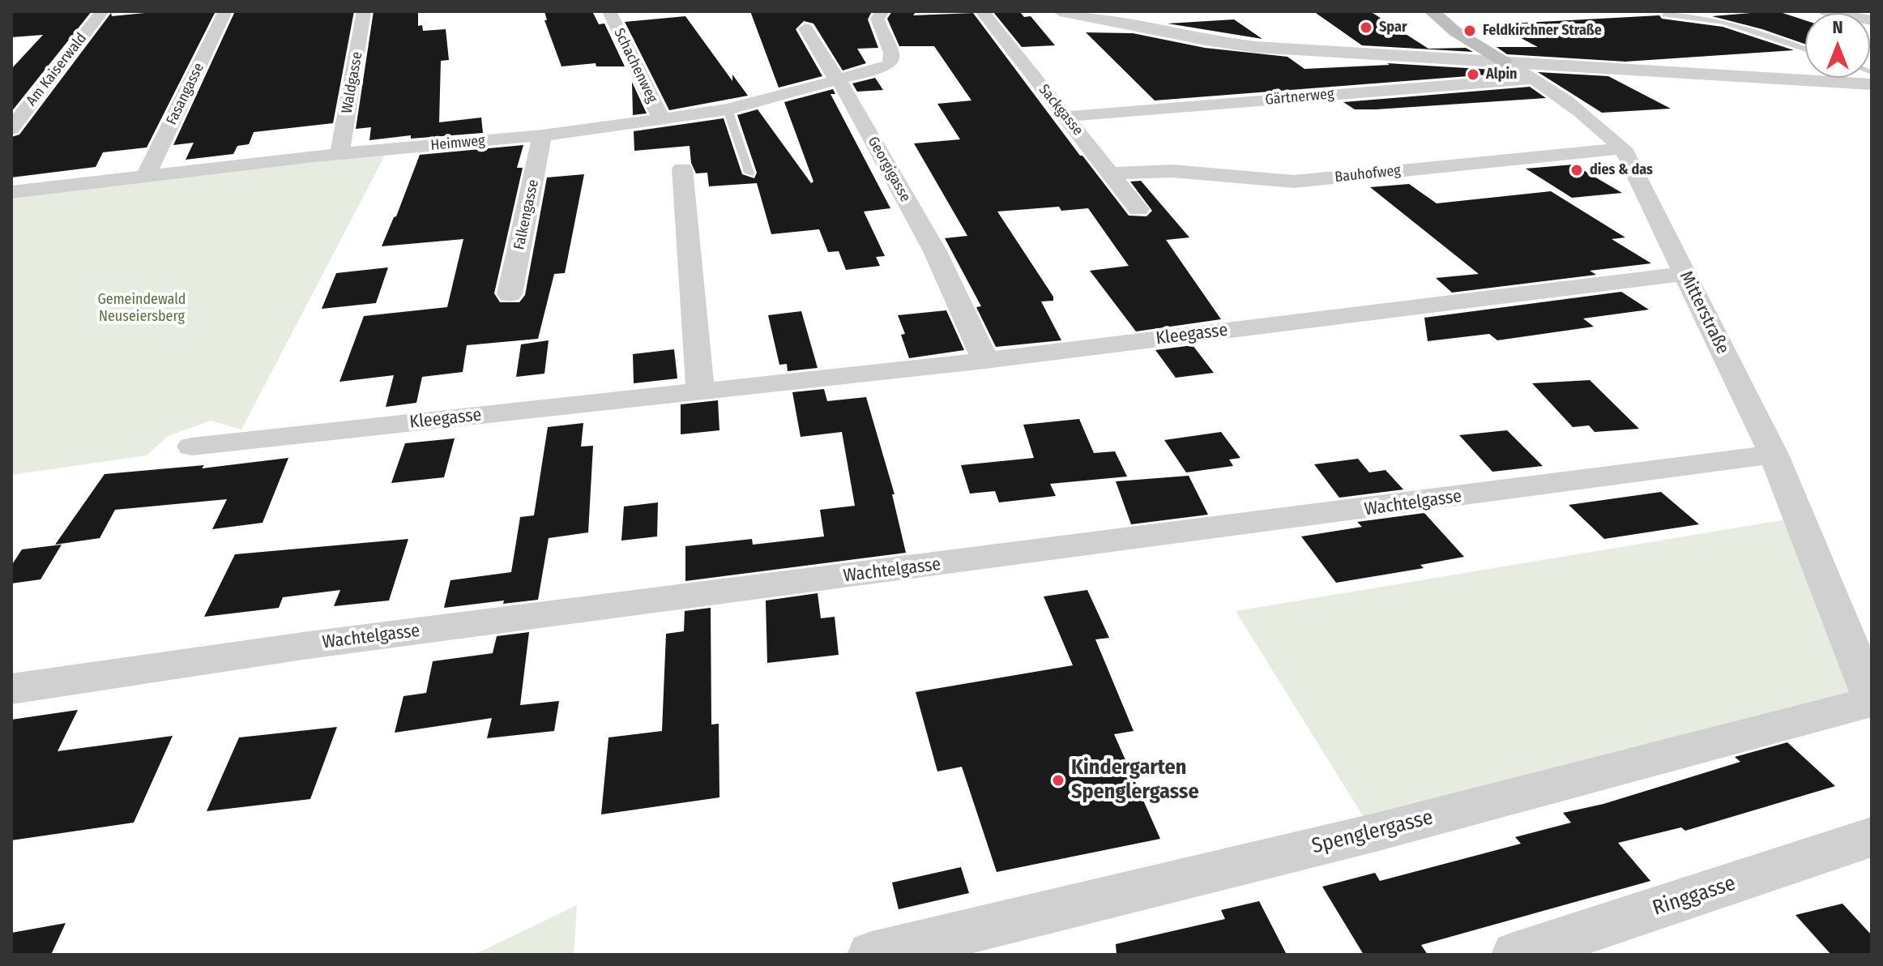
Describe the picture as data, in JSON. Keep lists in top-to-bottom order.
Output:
{
  "streets": {
    "main road": ["Mitterstraße"],
    "street": [
      "Schachenweg",
      "Am Kaiserwald",
      "Waldgasse",
      "Fasangasse",
      "Gärtnerweg",
      "Sackgasse",
      "Heimweg",
      "Georgigasse",
      "Bauhofweg",
      "Falkengasse",
      "Kleegasse",
      "Wachtelgasse",
      "Spenglergasse",
      "Ringgasse"
    ]
  },
  "crossings": [
    ["Schachenweg", "Heimweg"],
    ["Waldgasse", "Heimweg"],
    ["Fasangasse", "Heimweg"],
    ["Gärtnerweg", "Sackgasse"],
    ["Gärtnerweg", "Mitterstraße"],
    ["Sackgasse", "Bauhofweg"],
    ["Heimweg", "Georgigasse"],
    ["Heimweg", "Falkengasse"],
    ["Georgigasse", "Kleegasse"],
    ["Bauhofweg", "Mitterstraße"],
    ["Mitterstraße", "Kleegasse"],
    ["Mitterstraße", "Wachtelgasse"],
    ["Mitterstraße", "Spenglergasse"]
  ],
  "parks": ["Gemeindewald Neuseiersberg"],
  "places": [
    "Spar",
    "Feldkirchner Straße",
    "Alpin",
    "dies & das",
    "Kindergarten Spenglergasse"
  ],
  "north": "top"
}
